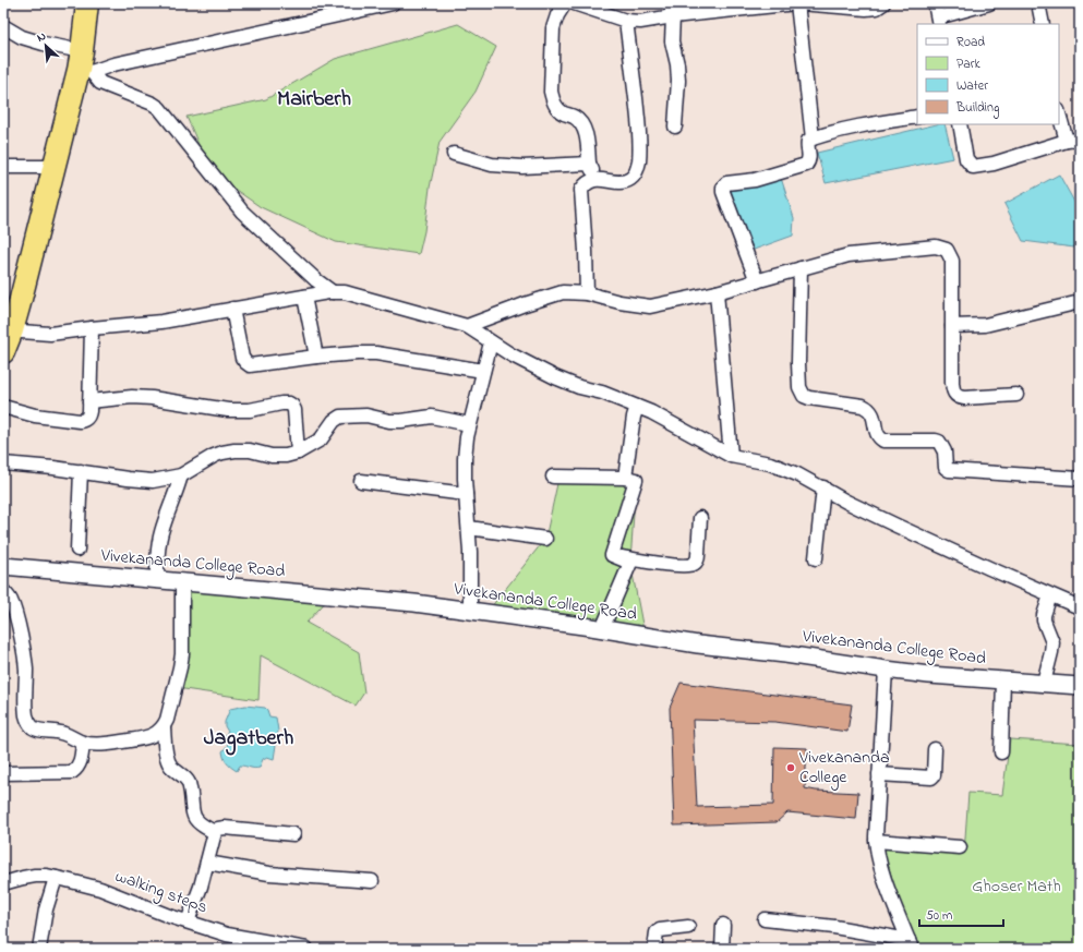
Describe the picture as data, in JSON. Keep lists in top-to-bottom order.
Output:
{
  "streets": {
    "street": ["Vivekananda College Road", "walking steps"]
  },
  "districts": ["Mairberh", "Jagatberh"],
  "parks": ["Ghoser Math"],
  "places": ["Vivekananda College"],
  "legend": [
    "Road",
    "Park",
    "Water",
    "Building"
  ],
  "scale_bar": "50 m",
  "north": "top left"
}
